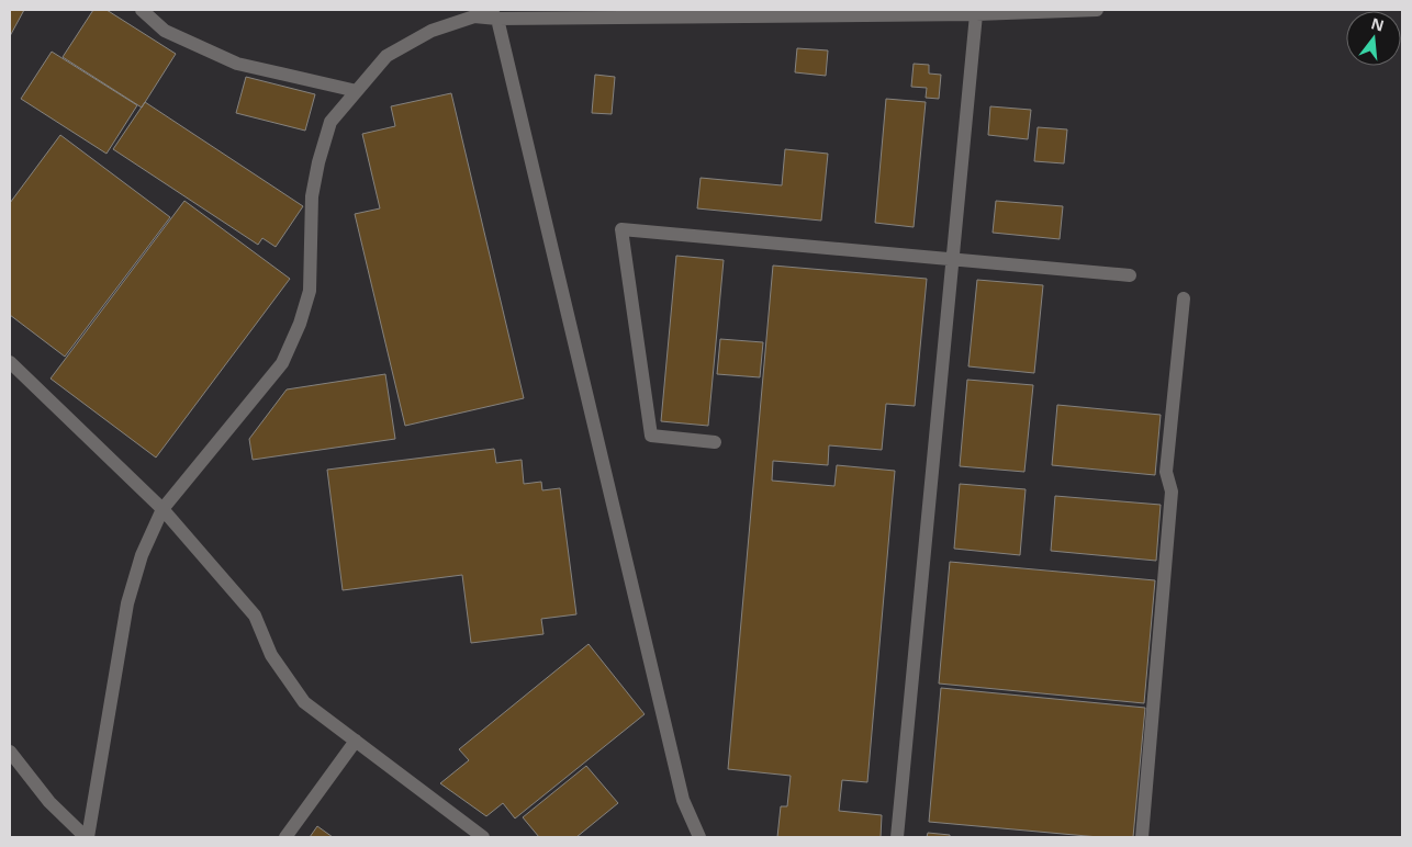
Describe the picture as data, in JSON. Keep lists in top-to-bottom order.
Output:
{
  "north": "top"
}
